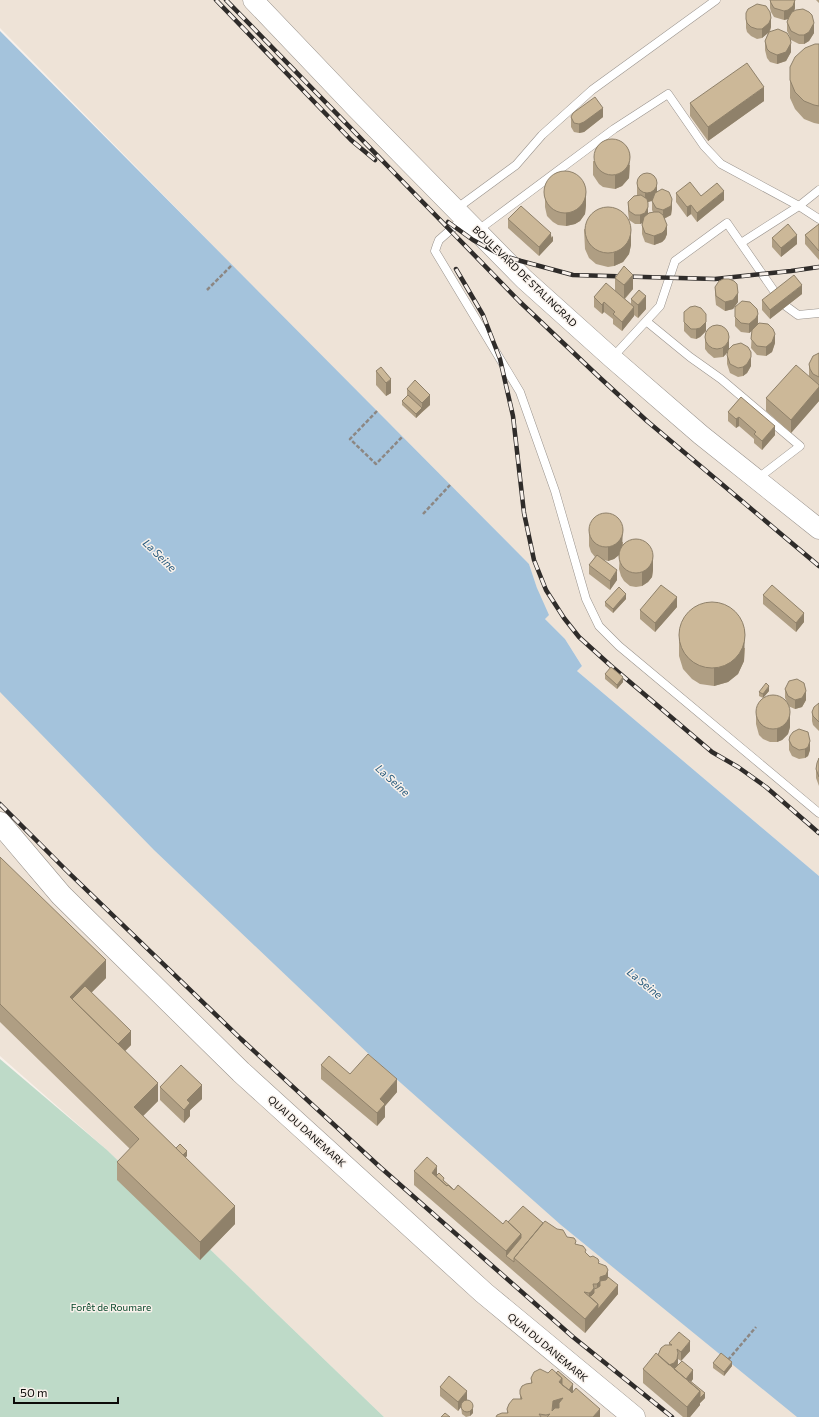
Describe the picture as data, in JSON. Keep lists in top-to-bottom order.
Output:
{
  "streets": {
    "main road": ["QUAI DU DANEMARK"],
    "street": ["BOULEVARD DE STALINGRAD"]
  },
  "water": ["La Seine"],
  "parks": ["Forêt de Roumare"],
  "scale_bar": "50 m"
}
